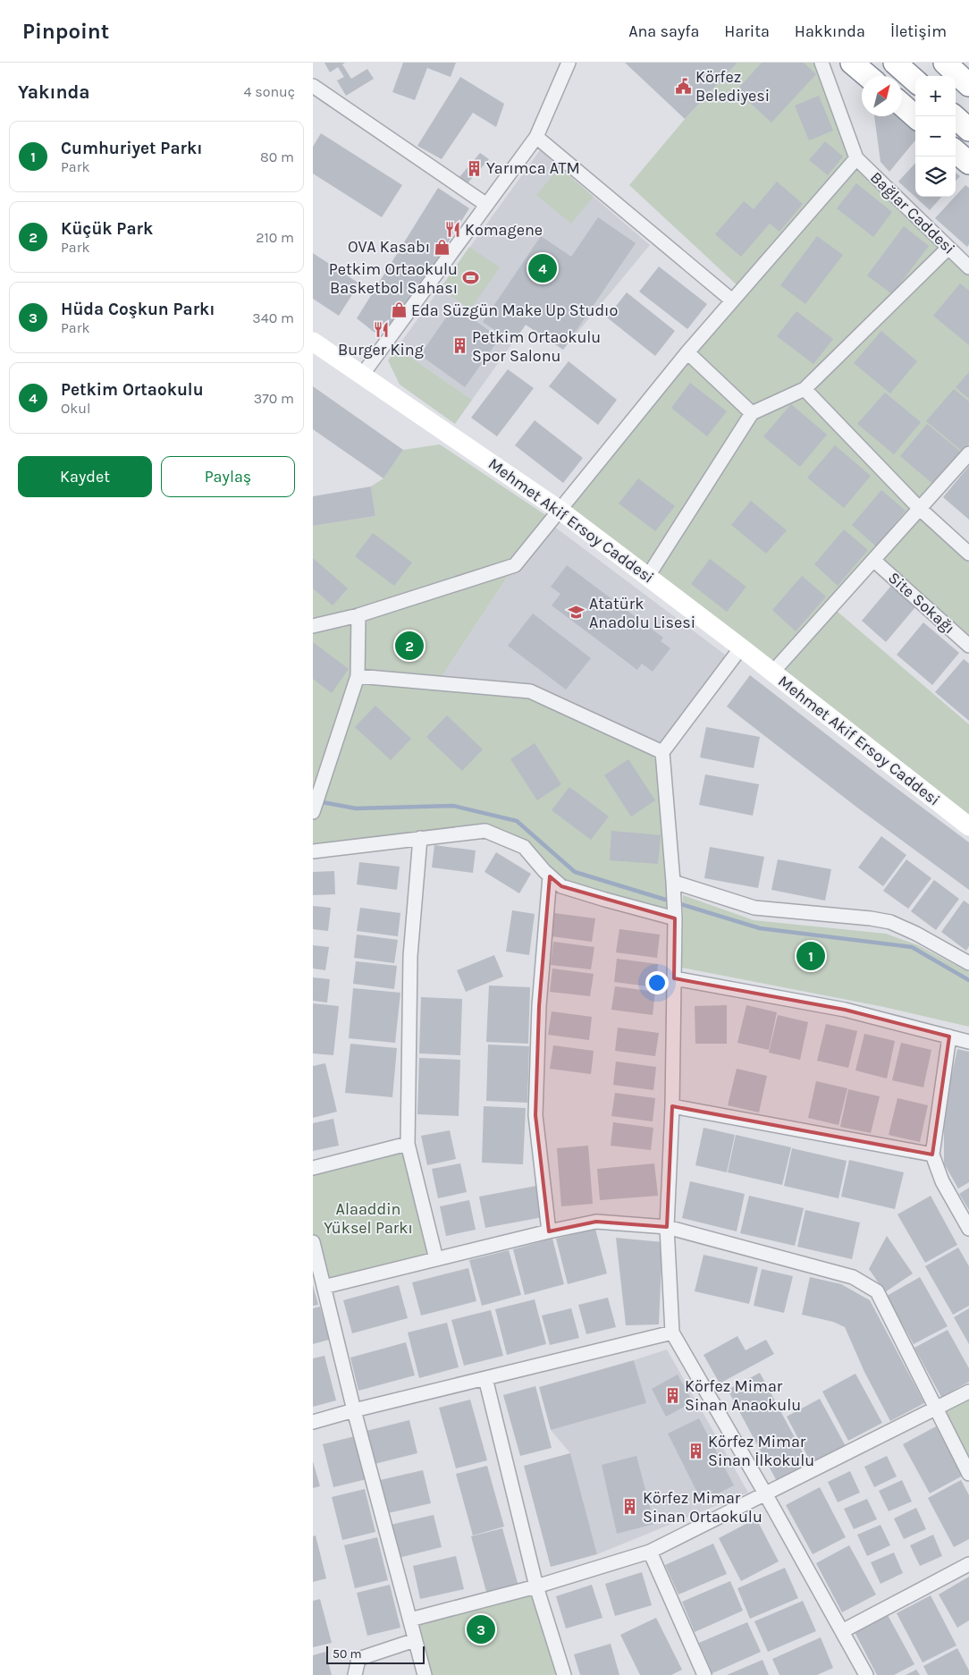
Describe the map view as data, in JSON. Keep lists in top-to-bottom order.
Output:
{
  "streets": {
    "main road": ["Mehmet Akif Ersoy Caddesi"],
    "street": ["Bağlar Caddesi", "Site Sokağı"]
  },
  "parks": ["Alaaddin Yüksel Parkı"],
  "places": {
    "public building": ["Körfez Belediyesi"],
    "building": [
      "Yarımca ATM",
      "Petkim Ortaokulu Spor Salonu",
      "Körfez Mimar Sinan Anaokulu",
      "Körfez Mimar Sinan İlkokulu",
      "Körfez Mimar Sinan Ortaokulu"
    ],
    "restaurant": ["Komagene", "Burger King"],
    "shop": ["OVA Kasabı", "Eda Süzgün Make Up Studıo"],
    "sports": ["Petkim Ortaokulu Basketbol Sahası"],
    "school or university": ["Atatürk Anadolu Lisesi"]
  },
  "scale_bar": "50 m",
  "north": "top right",
  "page": {
    "header": "Pinpoint",
    "nav": [
      "Ana sayfa",
      "Harita",
      "Hakkında",
      "İletişim"
    ],
    "heading": ["Yakında", "4 sonuç"],
    "map_buttons": ["+", "−"],
    "list": [
      {
        "mark": "1",
        "name": "Cumhuriyet Parkı",
        "note": "Park",
        "value": "80 m"
      },
      {
        "mark": "2",
        "name": "Küçük Park",
        "note": "Park",
        "value": "210 m"
      },
      {
        "mark": "3",
        "name": "Hüda Coşkun Parkı",
        "note": "Park",
        "value": "340 m"
      },
      {
        "mark": "4",
        "name": "Petkim Ortaokulu",
        "note": "Okul",
        "value": "370 m"
      }
    ],
    "pins": [
      "4",
      "2",
      "1",
      "3"
    ],
    "buttons": ["Kaydet", "Paylaş"],
    "scale": "50 m"
  }
}
